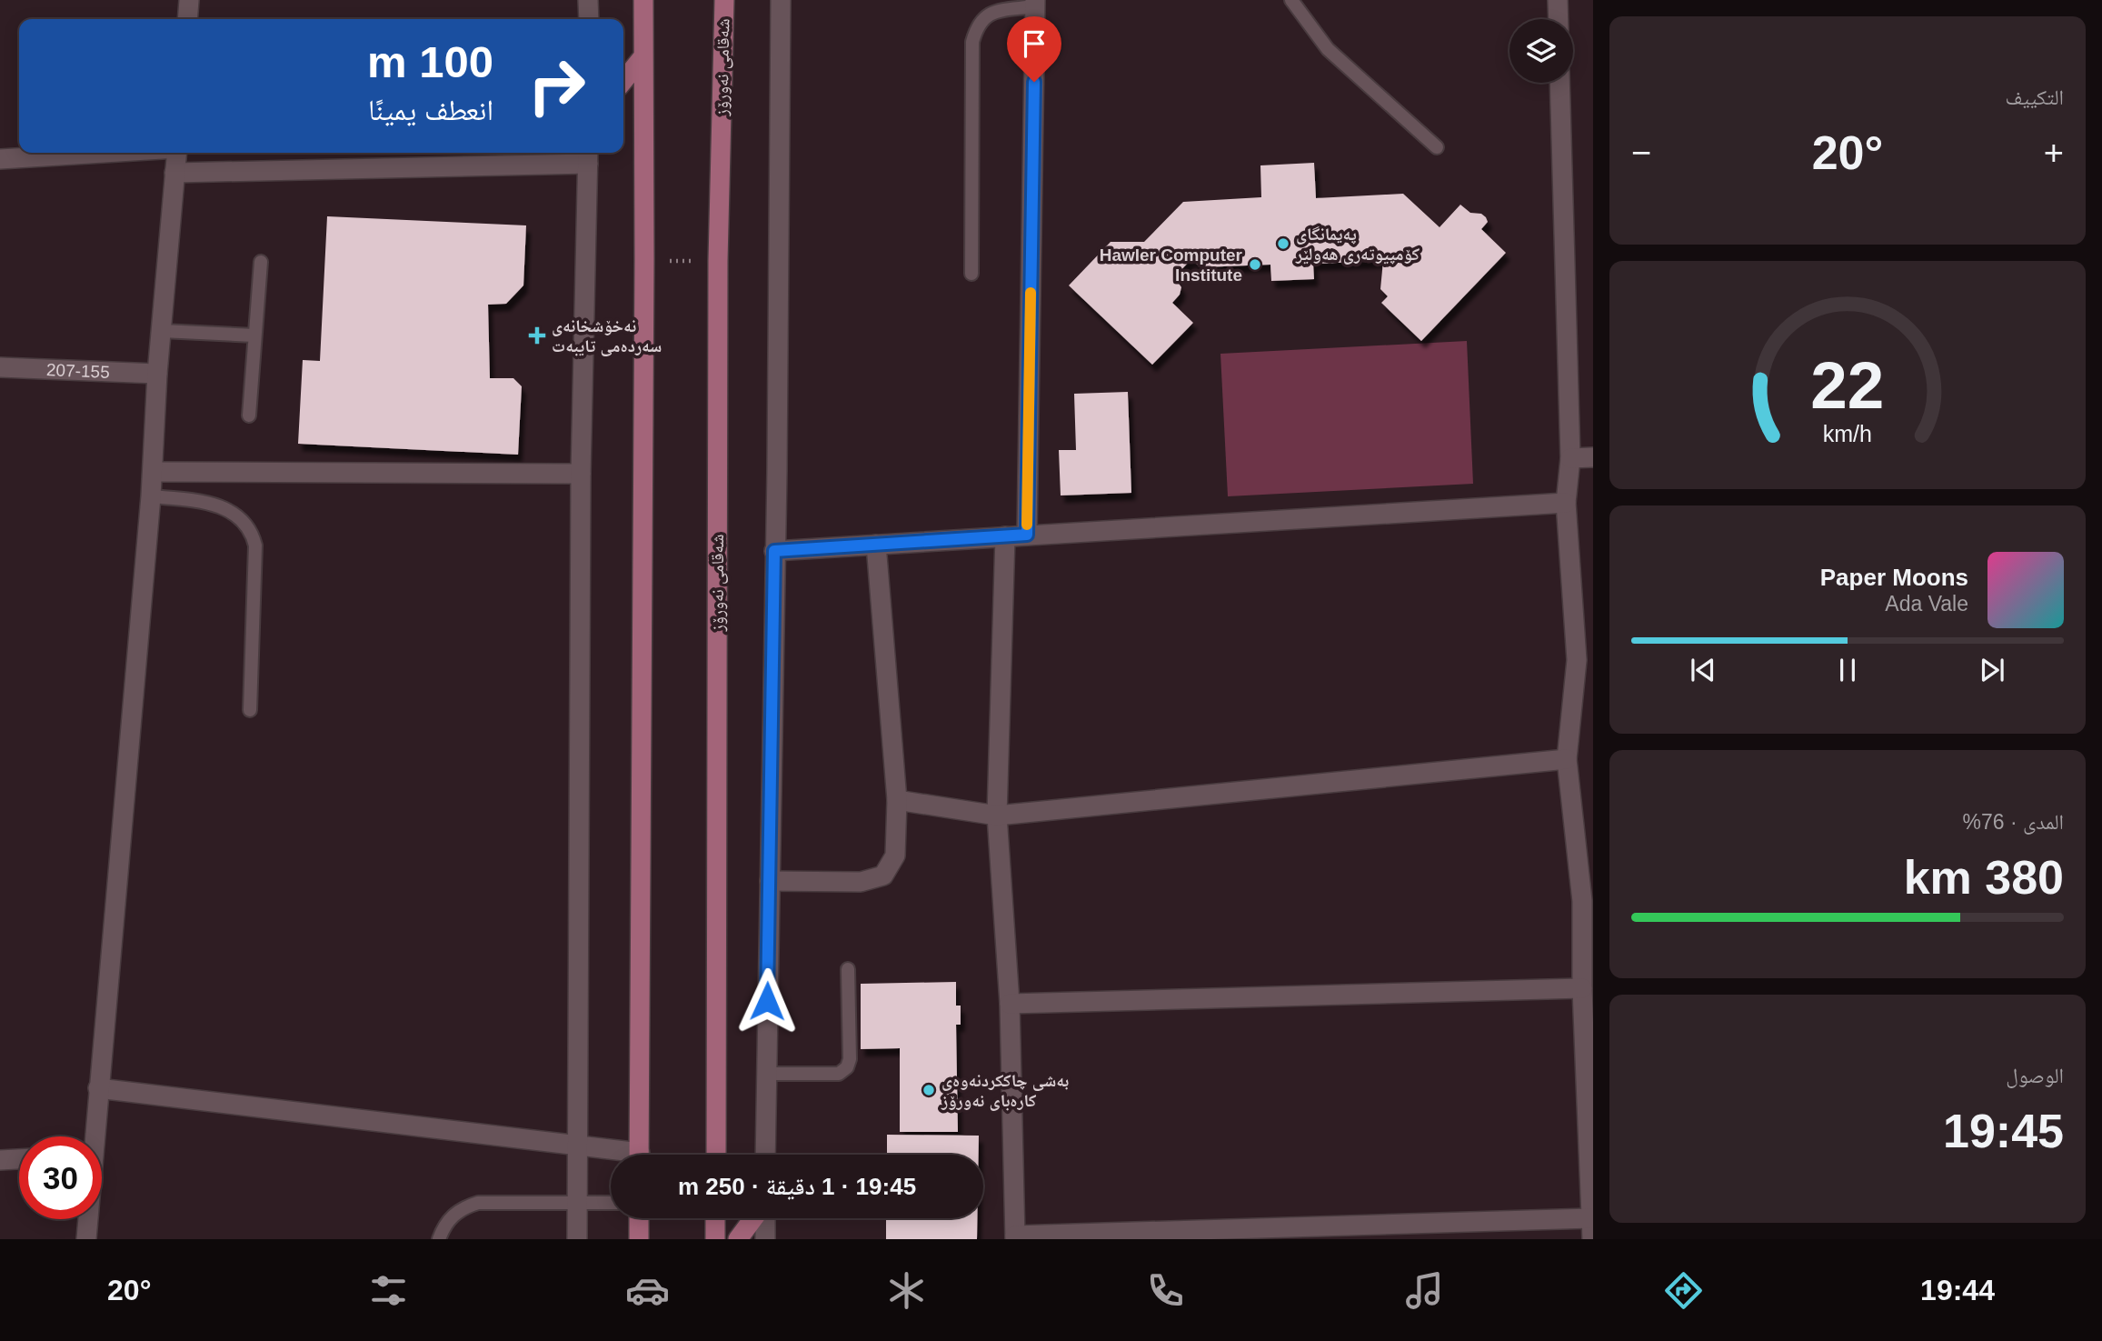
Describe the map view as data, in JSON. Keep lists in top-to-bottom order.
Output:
{
  "streets": {
    "main road": ["شەقامی نەورۆز"],
    "street": ["207-155"]
  },
  "places": {
    "other": ["پەیمانگای کۆمپیوتەری هەولێر", "Hawler Computer Institute", "به‌شی چاككردنه‌وه‌ی كاره‌بای نه‌ورۆز"],
    "health": ["نەخۆشخانەی سەردەمی تایبەت"]
  },
  "page": {
    "tile": [
      "التكييف",
      ["المدى · 76%", "380 km"],
      ["الوصول", "19:45"]
    ],
    "turn": ["100 m", "انعطف يمينًا"],
    "heat": ["−", "20°", "+"],
    "song": ["Paper Moons", "Ada Vale"],
    "limit": "30",
    "trip": "19:45 · 1 دقيقة · 250 m",
    "tabs": ["19:44", "20°"],
    "gauge": ["22", "km/h"]
  }
}
